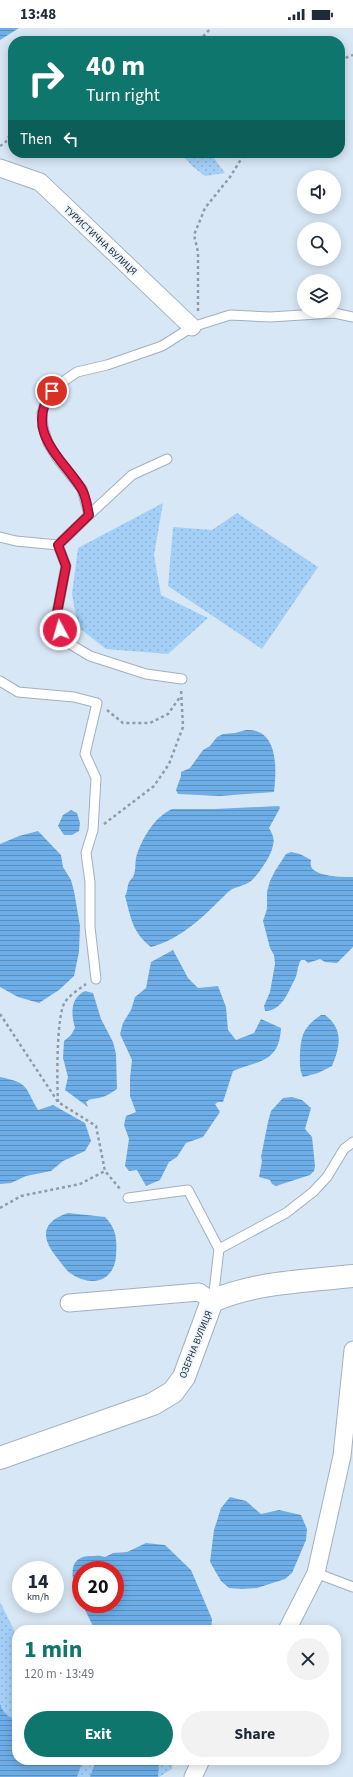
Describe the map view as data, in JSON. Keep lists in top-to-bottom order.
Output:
{
  "streets": {
    "street": ["ТУРИСТИЧНА ВУЛИЦЯ", "ОЗЕРНА ВУЛИЦЯ"]
  },
  "page": {
    "status": "13:48",
    "turn": ["40 m", "Turn right"],
    "then": "Then",
    "speed": "14 km/h",
    "limit": "20",
    "heading": ["1 min", "120 m · 13:49"],
    "buttons": ["Exit", "Share"]
  }
}
